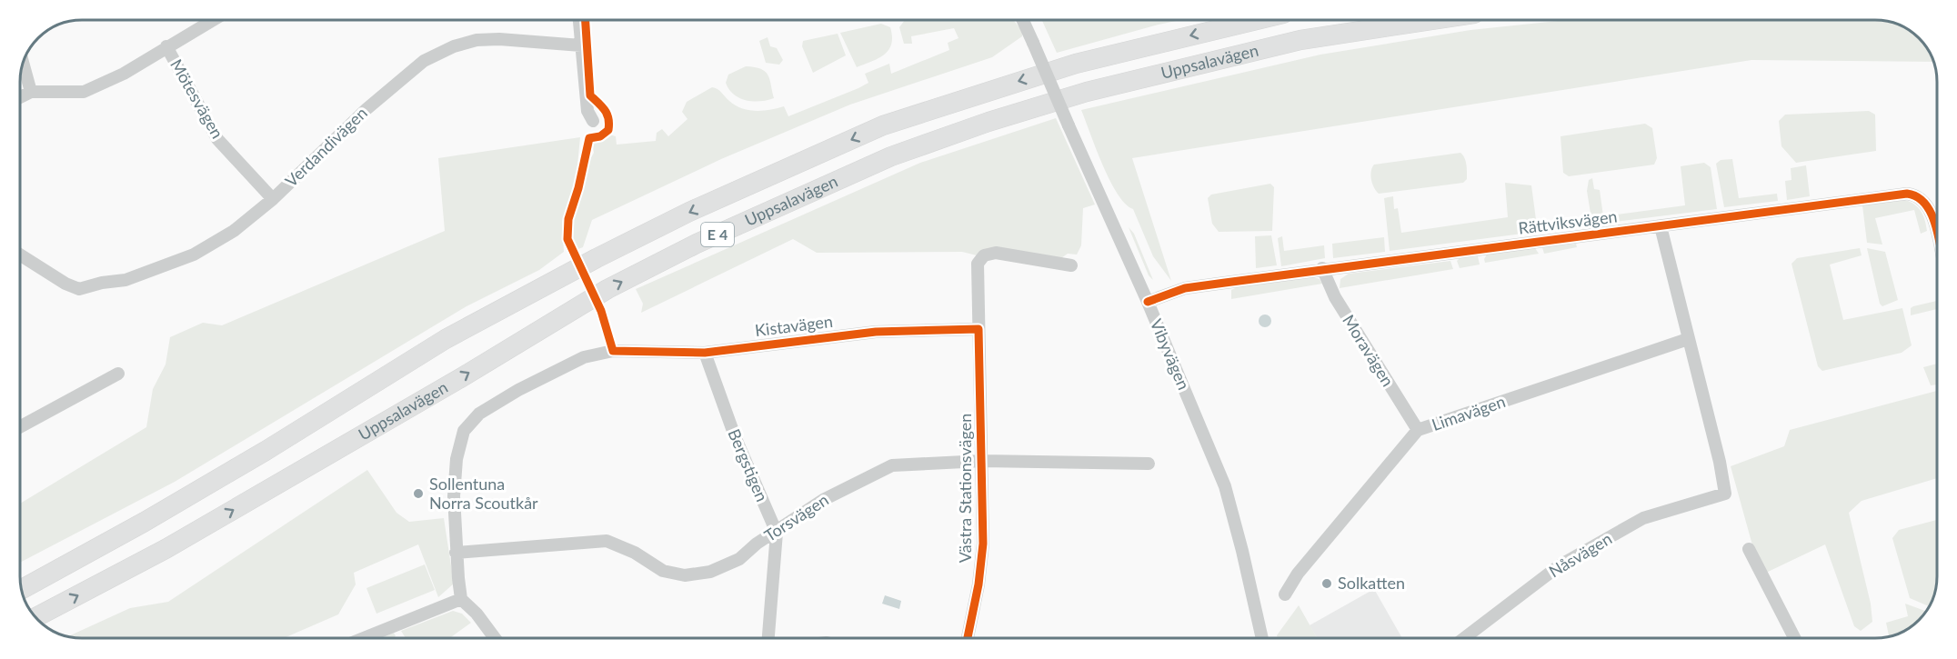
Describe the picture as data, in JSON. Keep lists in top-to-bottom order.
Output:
{
  "streets": {
    "highway": ["Uppsalavägen", "E 4"],
    "street": [
      "Mötesvägen",
      "Verdandivägen",
      "Rättviksvägen",
      "Kistavägen",
      "Moravägen",
      "Vibyvägen",
      "Limavägen",
      "Bergstigen",
      "Västra Stationsvägen",
      "Torsvägen",
      "Nåsvägen"
    ]
  },
  "crossings": [
    ["Mötesvägen", "Verdandivägen"],
    ["Rättviksvägen", "Moravägen"],
    ["Rättviksvägen", "Vibyvägen"],
    ["Kistavägen", "Bergstigen"],
    ["Kistavägen", "Västra Stationsvägen"],
    ["Kistavägen", "Torsvägen"],
    ["Moravägen", "Limavägen"],
    ["Limavägen", "Nåsvägen"],
    ["Bergstigen", "Torsvägen"],
    ["Västra Stationsvägen", "Torsvägen"]
  ],
  "places": ["Sollentuna Norra Scoutkår", "Solkatten"]
}
